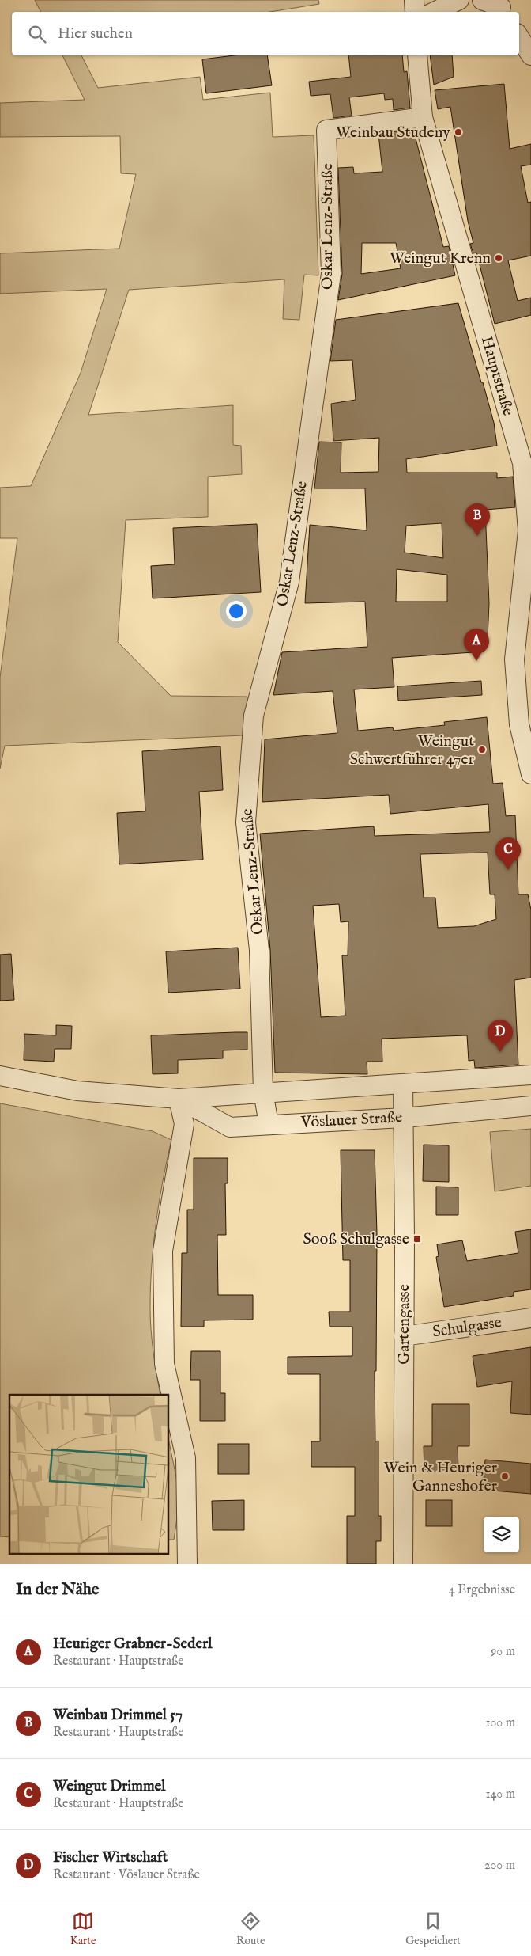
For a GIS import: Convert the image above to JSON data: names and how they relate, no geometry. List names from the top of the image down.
{
  "streets": {
    "street": [
      "Oskar Lenz-Straße",
      "Hauptstraße",
      "Vöslauer Straße",
      "Gartengasse",
      "Schulgasse"
    ]
  },
  "crossings": [
    ["Oskar Lenz-Straße", "Hauptstraße"],
    ["Oskar Lenz-Straße", "Vöslauer Straße"],
    ["Vöslauer Straße", "Gartengasse"],
    ["Gartengasse", "Schulgasse"]
  ],
  "places": {
    "other": [
      "Weinbau Studeny",
      "Weingut Krenn",
      "Weingut Schwertführer 47er",
      "Wein & Heuriger Ganneshofer"
    ],
    "transit": ["Sooß Schulgasse"]
  },
  "page": {
    "search": "Hier suchen",
    "pins": [
      "B",
      "A",
      "C",
      "D"
    ],
    "heading": ["In der Nähe", "4 Ergebnisse"],
    "list": [
      {
        "mark": "A",
        "name": "Heuriger Grabner-Sederl",
        "note": "Restaurant · Hauptstraße",
        "value": "90 m"
      },
      {
        "mark": "B",
        "name": "Weinbau Drimmel 57",
        "note": "Restaurant · Hauptstraße",
        "value": "100 m"
      },
      {
        "mark": "C",
        "name": "Weingut Drimmel",
        "note": "Restaurant · Hauptstraße",
        "value": "140 m"
      },
      {
        "mark": "D",
        "name": "Fischer Wirtschaft",
        "note": "Restaurant · Vöslauer Straße",
        "value": "200 m"
      }
    ],
    "nav": ["Karte", "Route", "Gespeichert"]
  }
}
